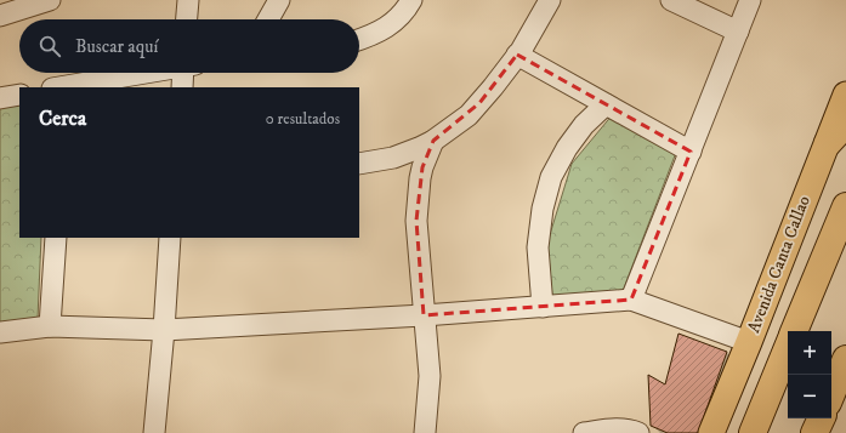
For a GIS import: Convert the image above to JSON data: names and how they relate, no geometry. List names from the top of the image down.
{
  "streets": {
    "main road": ["Avenida Canta Callao"]
  },
  "page": {
    "search": "Buscar aquí",
    "heading": ["Cerca", "0 resultados"],
    "map_buttons": ["+", "−"]
  }
}
